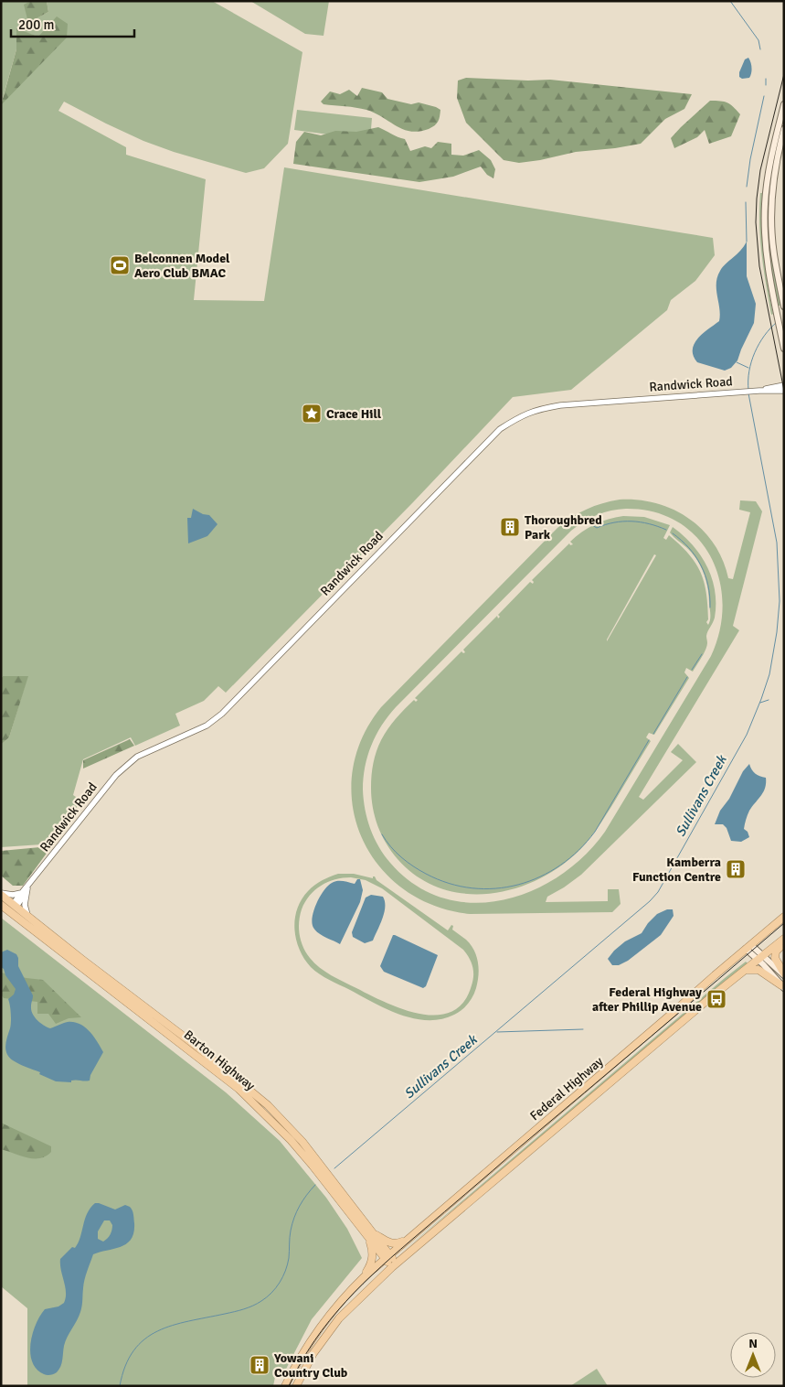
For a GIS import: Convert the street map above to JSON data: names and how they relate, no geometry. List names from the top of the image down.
{
  "streets": {
    "highway": ["Barton Highway", "Federal Highway"],
    "street": ["Randwick Road"]
  },
  "crossings": [
    ["Randwick Road", "Barton Highway"],
    ["Barton Highway", "Federal Highway"]
  ],
  "water": ["Sullivans Creek"],
  "places": {
    "sports": ["Belconnen Model Aero Club BMAC"],
    "place": ["Crace Hill"],
    "building": ["Thoroughbred Park", "Kamberra Function Centre", "Yowani Country Club"],
    "bus stop": ["Federal Highway after Phillip Avenue"]
  },
  "scale_bar": "200 m",
  "north": "top"
}
